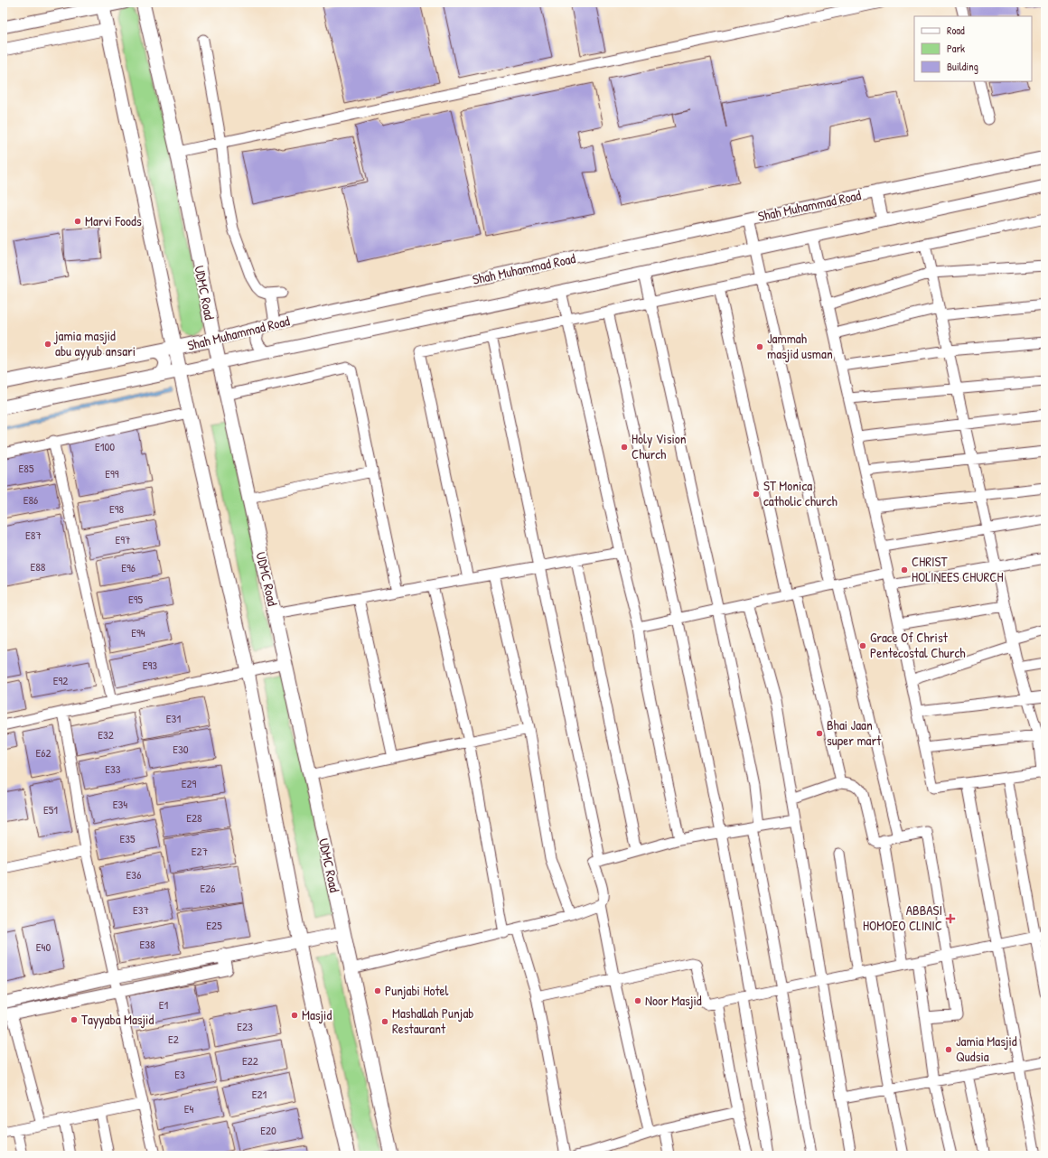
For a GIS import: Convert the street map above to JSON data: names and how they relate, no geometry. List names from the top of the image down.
{
  "streets": {
    "main road": ["Shah Muhammad Road", "UDMC Road"]
  },
  "crossings": [
    ["Shah Muhammad Road", "UDMC Road"]
  ],
  "places": {
    "other": [
      "Marvi Foods",
      "jamia masjid abu ayyub ansari",
      "Jammah masjid usman",
      "Holy Vision Church",
      "ST Monica catholic church",
      "CHRIST HOLINEES CHURCH",
      "Grace Of Christ Pentecostal Church",
      "Bhai Jaan super mart",
      "Punjabi Hotel",
      "Noor Masjid",
      "Masjid",
      "Tayyaba Masjid",
      "Mashallah Punjab Restaurant",
      "Jamia Masjid Qudsia"
    ],
    "health": ["ABBASI HOMOEO CLINIC"]
  },
  "house_numbers": [
    "E100",
    "E85",
    "E99",
    "E86",
    "E98",
    "E87",
    "E97",
    "E88",
    "E96",
    "E95",
    "E94",
    "E93",
    "E92",
    "E31",
    "E32",
    "E30",
    "E62",
    "E33",
    "E29",
    "E34",
    "E51",
    "E28",
    "E35",
    "E27",
    "E36",
    "E26",
    "E37",
    "E25",
    "E38",
    "E40",
    "E1",
    "E23",
    "E2",
    "E22",
    "E3",
    "E21",
    "E4",
    "E20"
  ],
  "legend": ["Road", "Park", "Building"]
}
